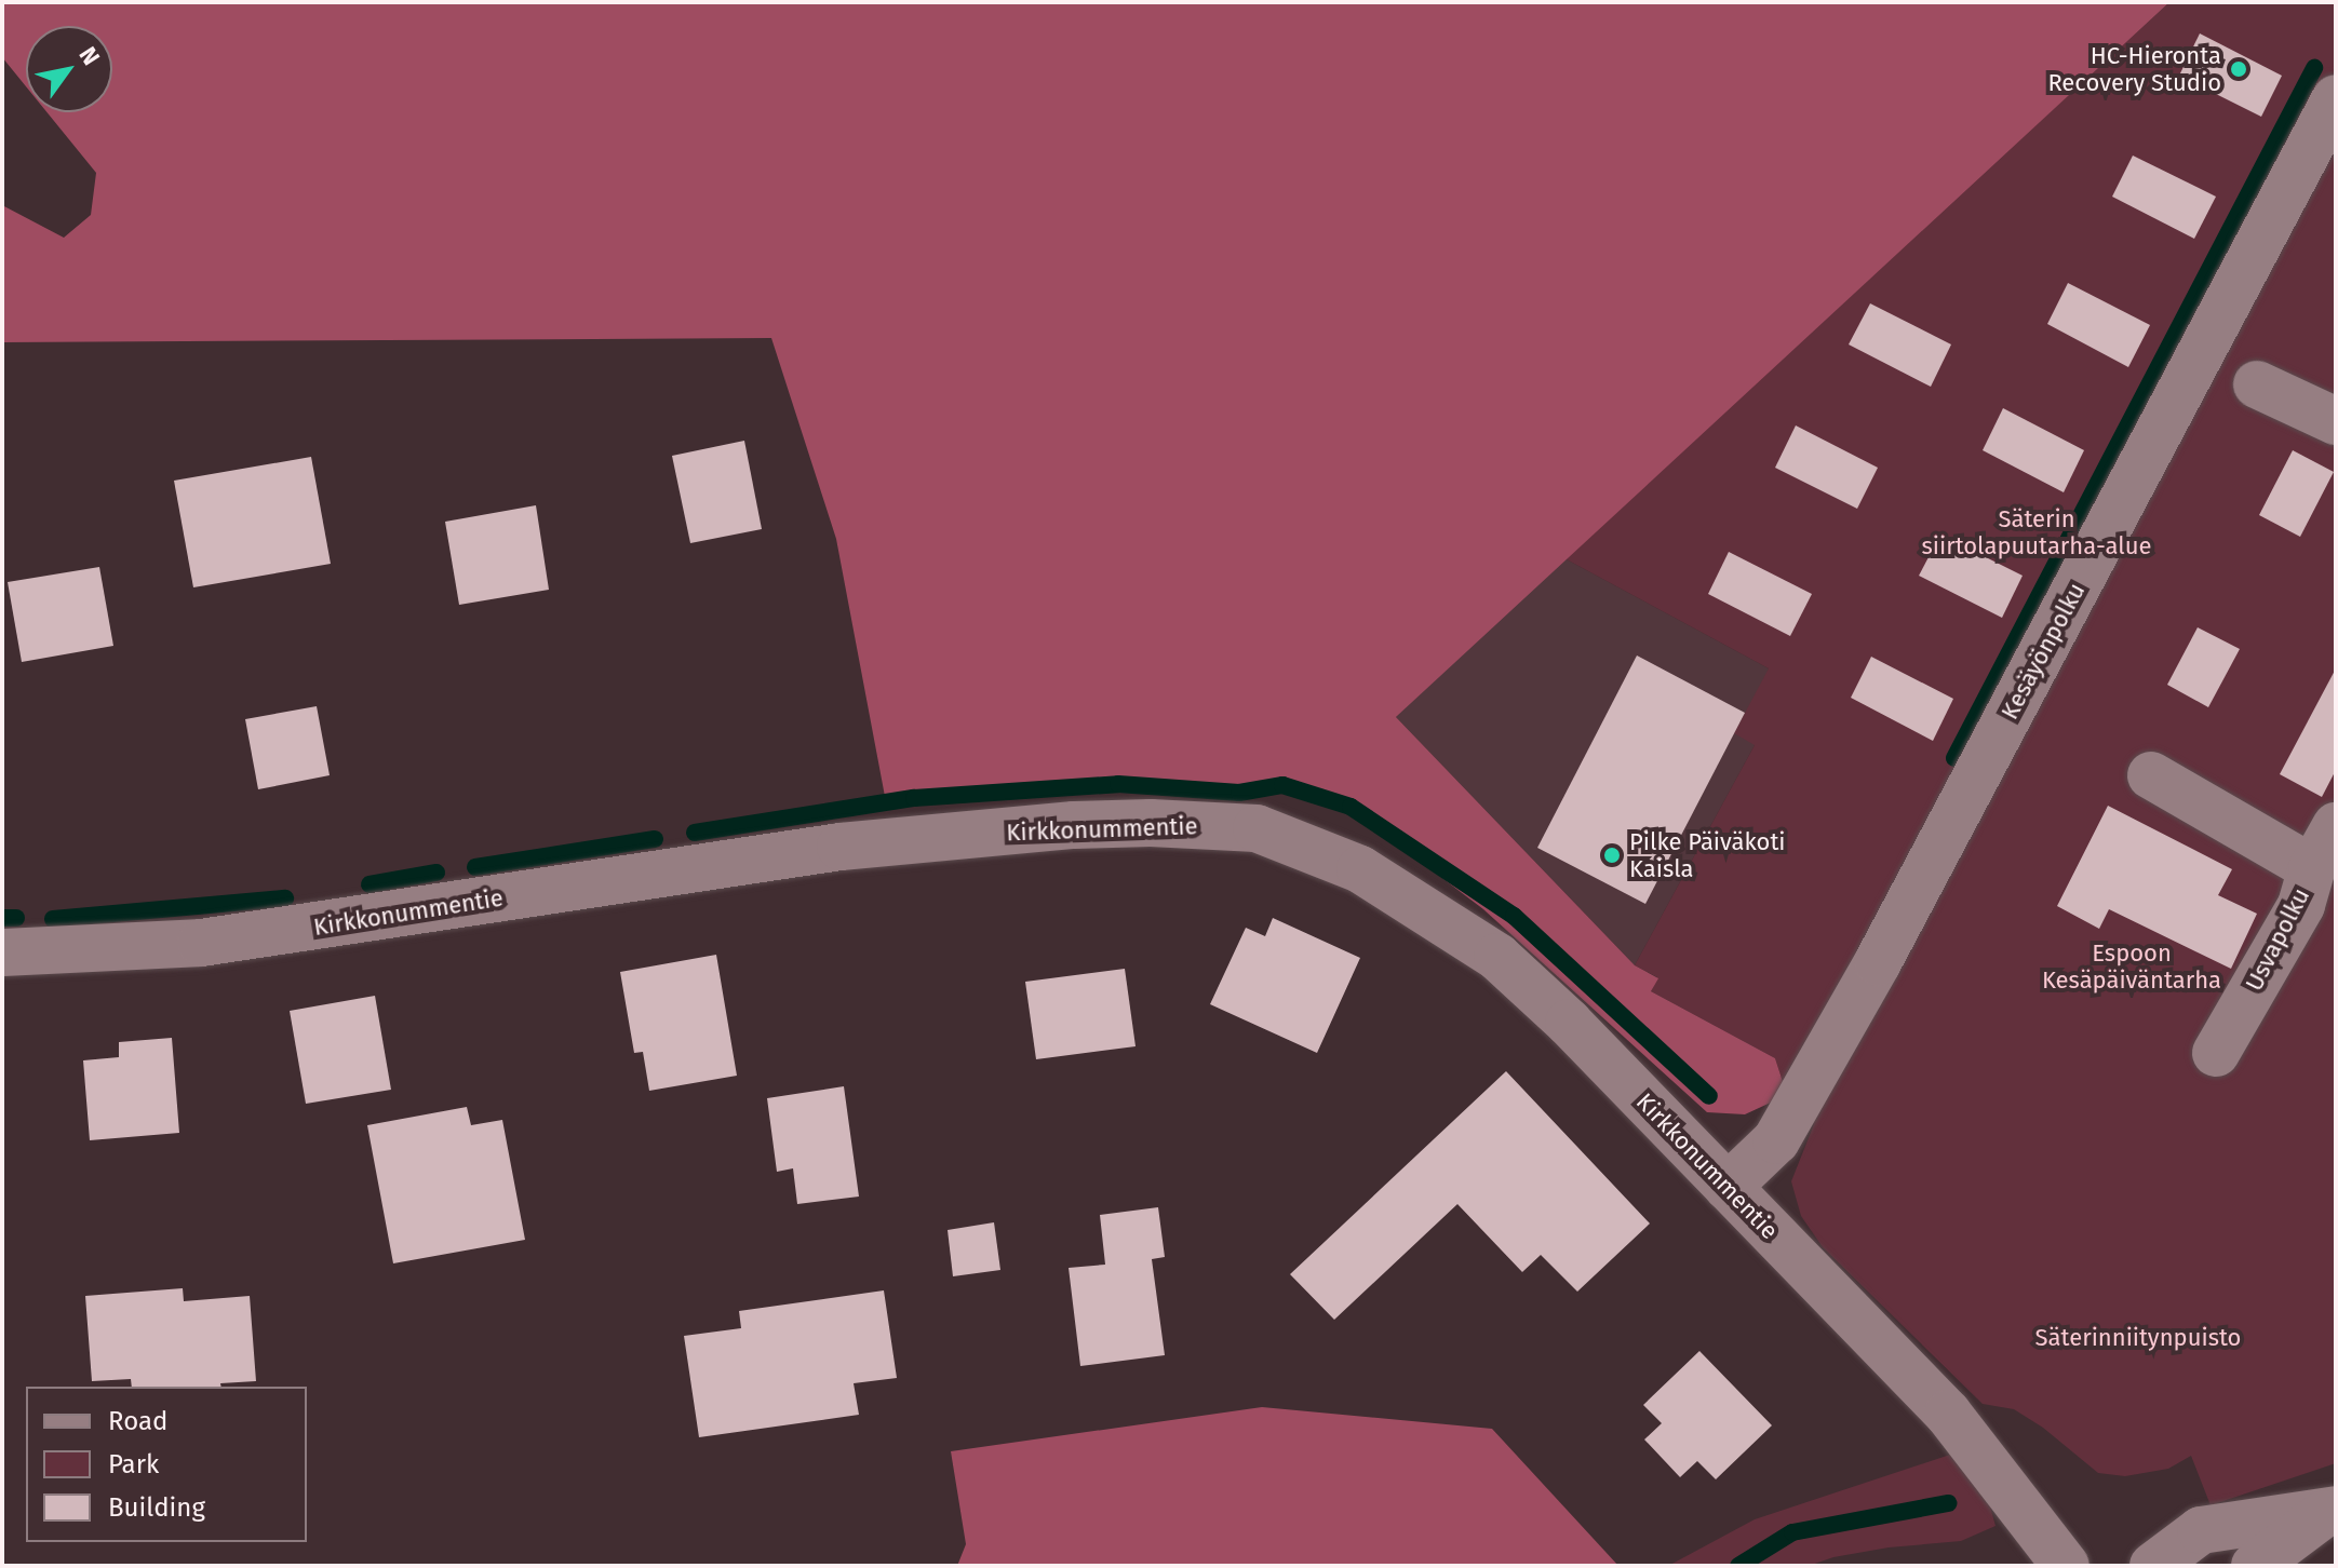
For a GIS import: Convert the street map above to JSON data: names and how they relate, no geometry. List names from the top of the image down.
{
  "streets": {
    "street": ["Kesäyönpolku", "Kirkkonummentie", "Usvapolku"]
  },
  "crossings": [
    ["Kesäyönpolku", "Kirkkonummentie"]
  ],
  "parks": ["Säterin siirtolapuutarha-alue", "Espoon Kesäpäiväntarha", "Säterinniitynpuisto"],
  "places": ["HC-Hieronta Recovery Studio", "Pilke Päiväkoti Kaisla"],
  "legend": ["Road", "Park", "Building"],
  "north": "top right"
}
